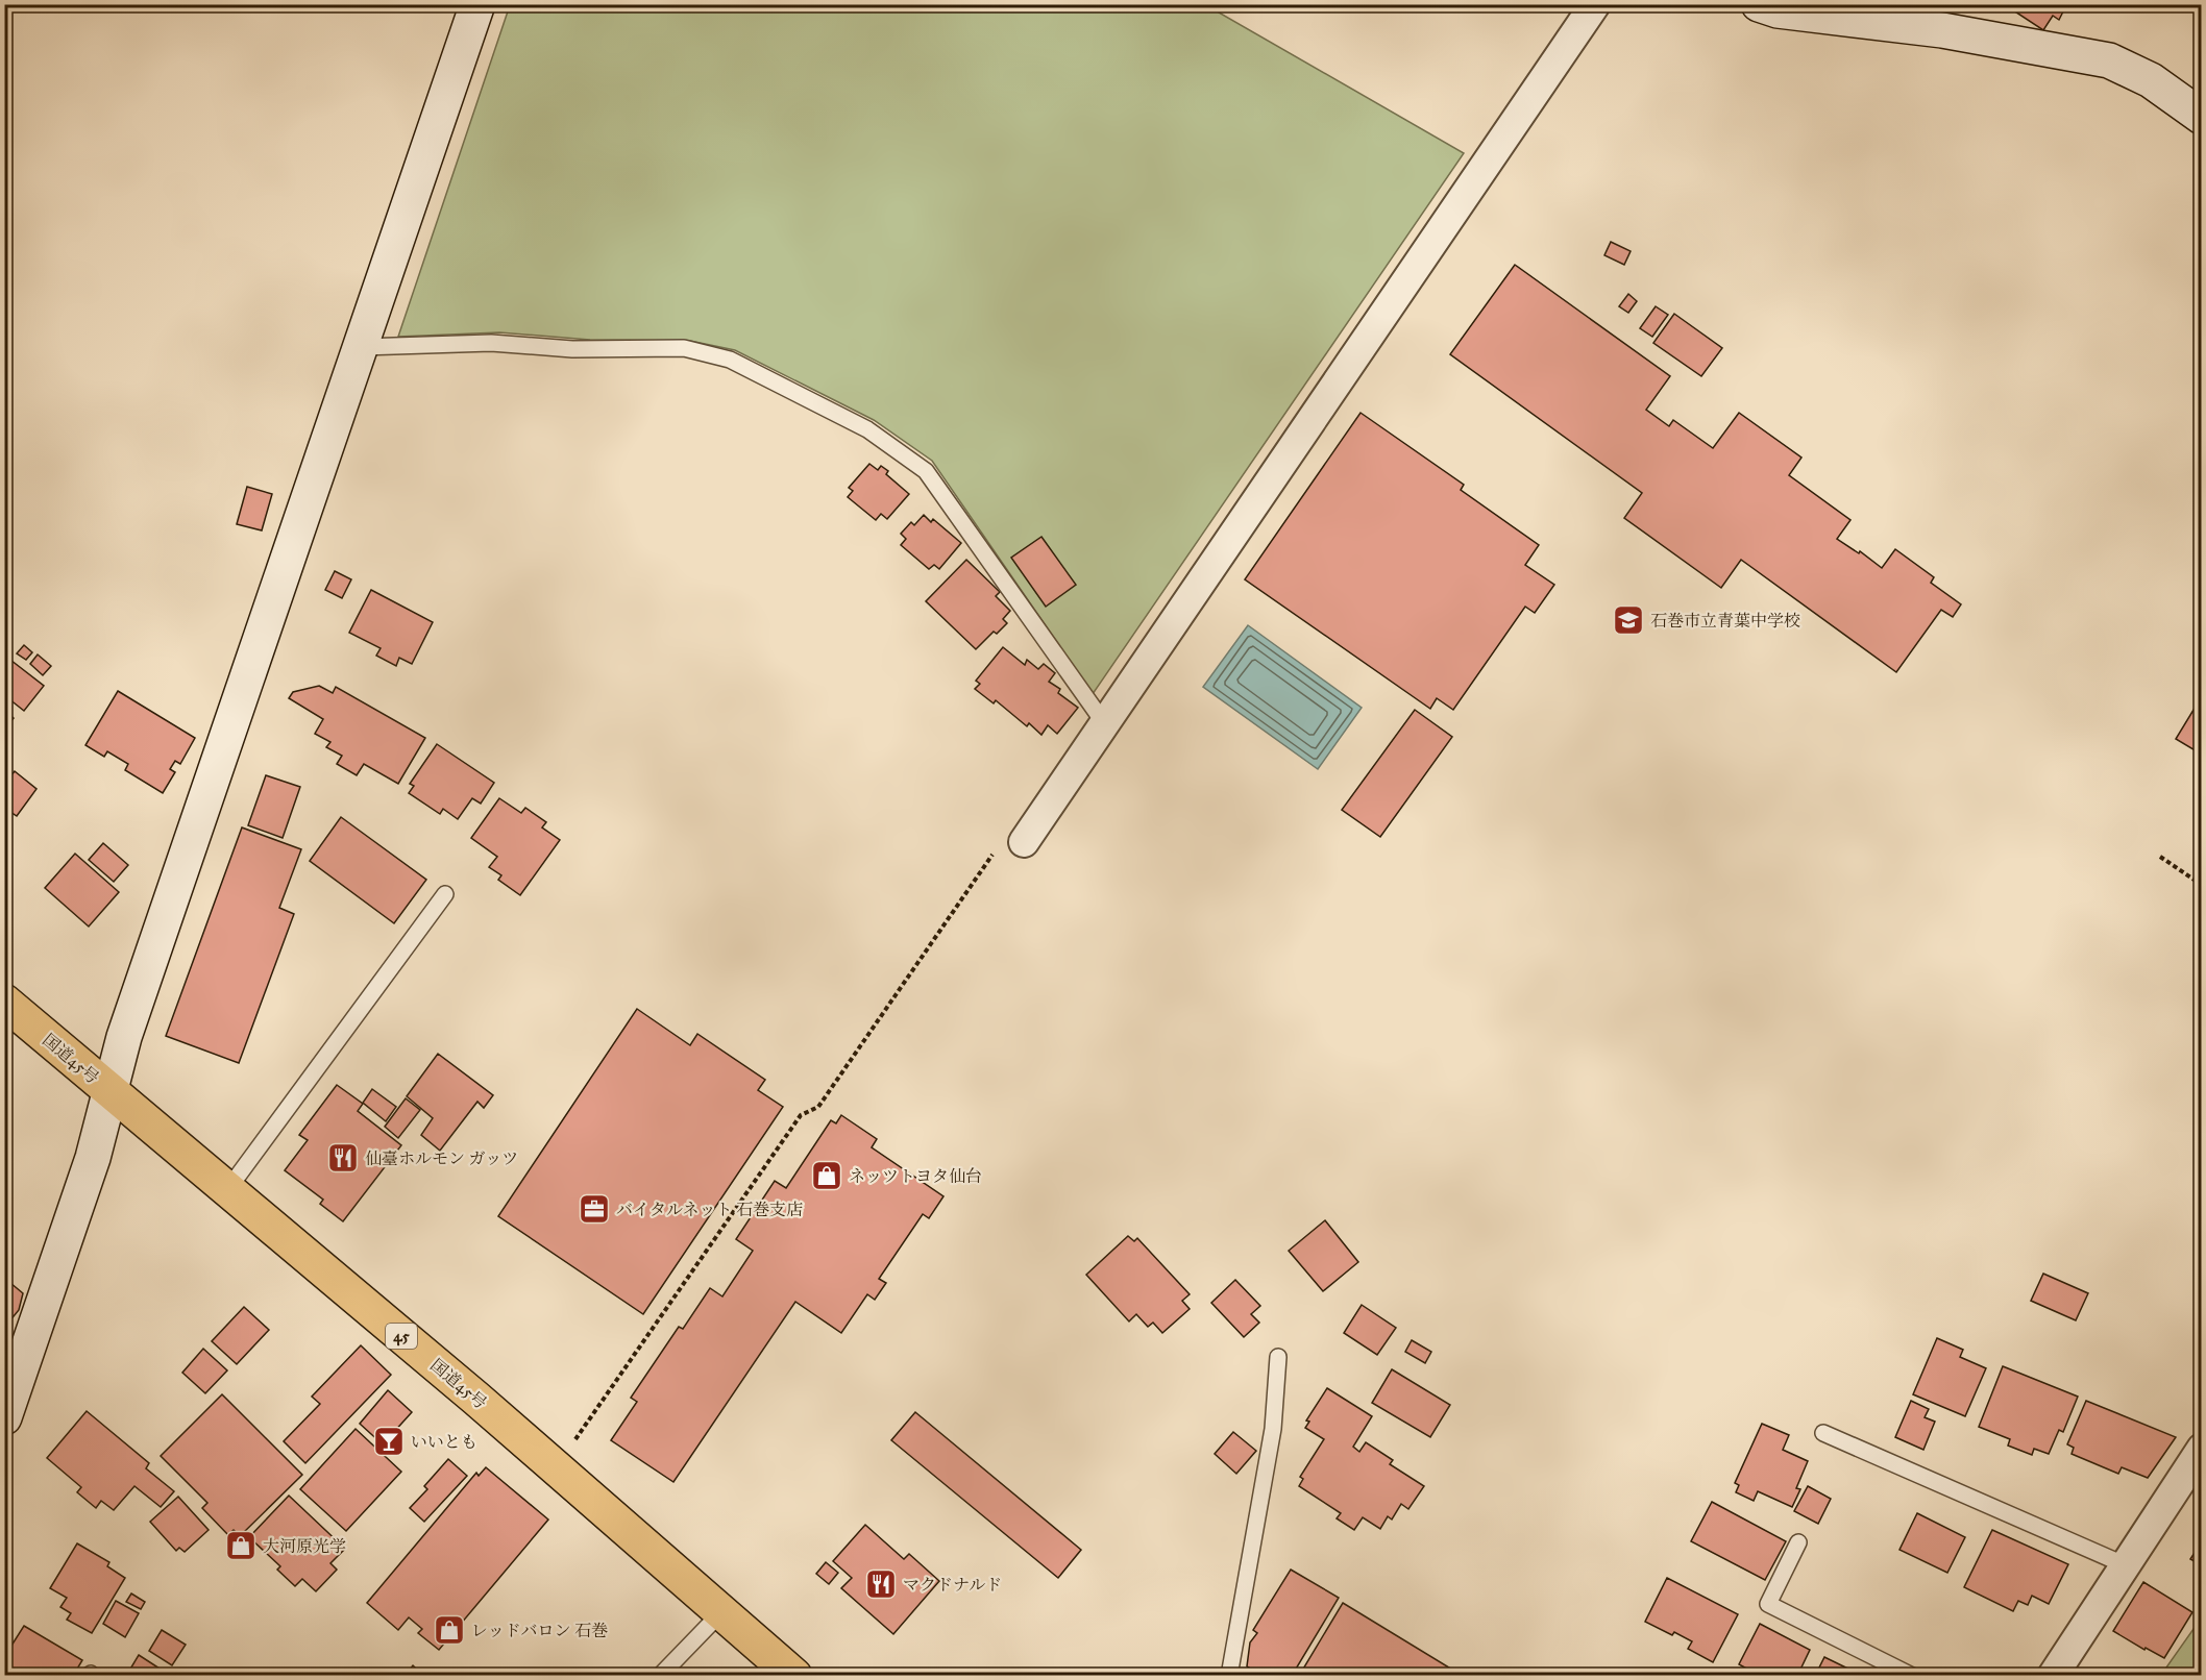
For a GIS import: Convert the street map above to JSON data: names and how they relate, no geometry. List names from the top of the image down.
{
  "streets": {
    "highway": ["国道45号", "45"]
  },
  "places": {
    "school or university": ["石巻市立青葉中学校"],
    "restaurant": ["仙臺ホルモン ガッツ", "マクドナルド"],
    "shop": ["ネッツトヨタ仙台", "大河原光学", "レッドバロン 石巻"],
    "office": ["バイタルネット 石巻支店"],
    "bar": ["いいとも"]
  }
}
